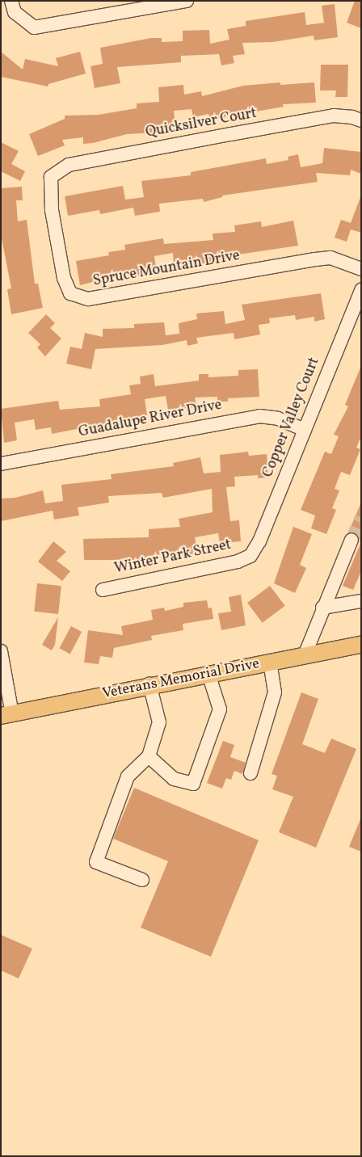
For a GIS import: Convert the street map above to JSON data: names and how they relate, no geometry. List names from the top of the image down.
{
  "streets": {
    "main road": ["Veterans Memorial Drive"],
    "street": [
      "Quicksilver Court",
      "Spruce Mountain Drive",
      "Copper Valley Court",
      "Guadalupe River Drive",
      "Winter Park Street"
    ]
  },
  "crossings": [
    ["Quicksilver Court", "Spruce Mountain Drive"],
    ["Copper Valley Court", "Guadalupe River Drive"],
    ["Copper Valley Court", "Winter Park Street"]
  ]
}
